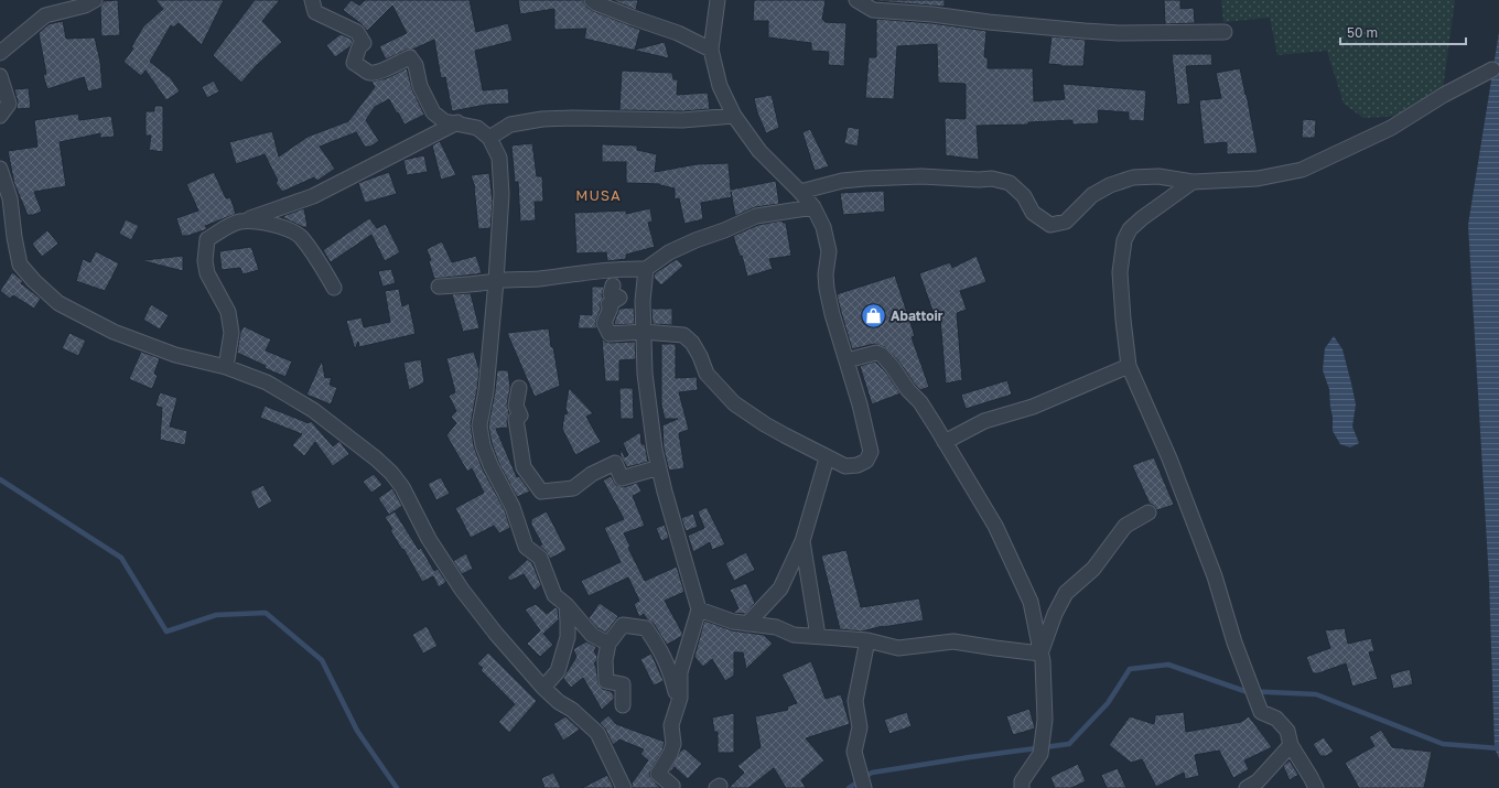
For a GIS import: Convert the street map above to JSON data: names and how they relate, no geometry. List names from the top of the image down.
{
  "districts": ["MUSA"],
  "places": {
    "shop": ["Abattoir"]
  },
  "scale_bar": "50 m"
}
